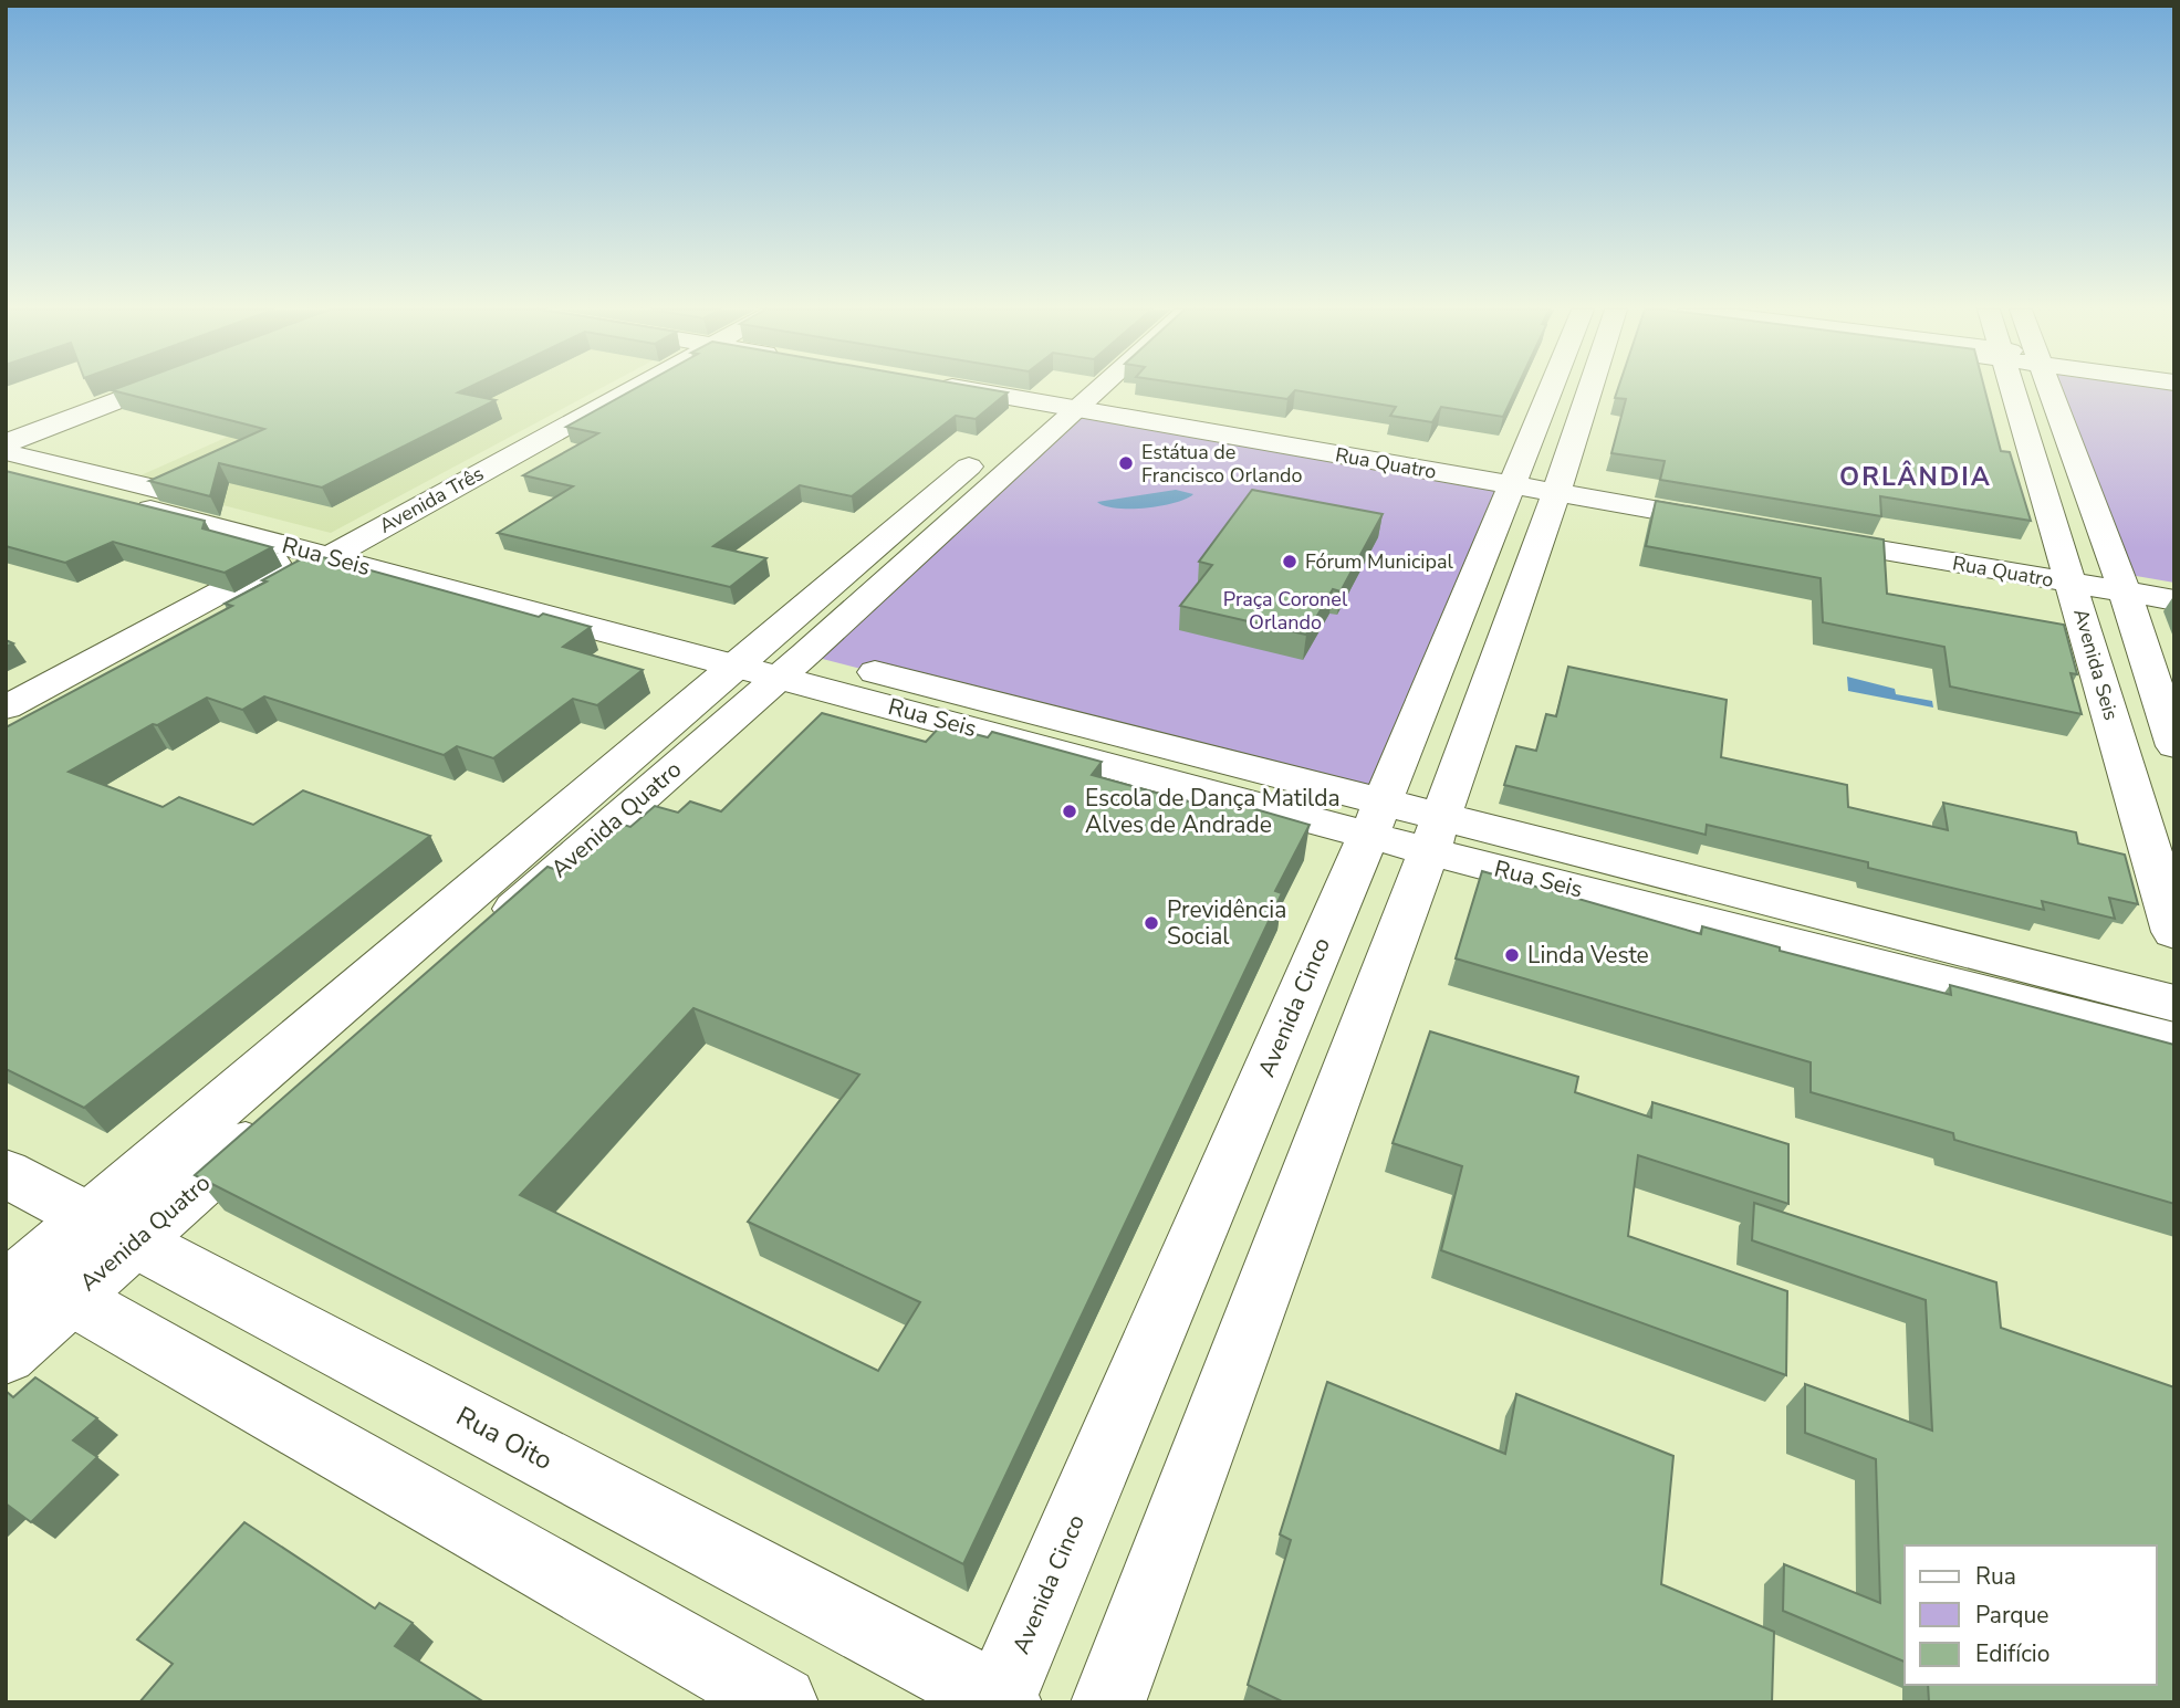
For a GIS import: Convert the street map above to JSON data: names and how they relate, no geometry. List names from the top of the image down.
{
  "streets": {
    "street": [
      "Rua Quatro",
      "Avenida Três",
      "Rua Seis",
      "Avenida Seis",
      "Avenida Quatro",
      "Avenida Cinco",
      "Rua Oito"
    ]
  },
  "crossings": [
    ["Rua Quatro", "Avenida Seis"],
    ["Rua Quatro", "Avenida Quatro"],
    ["Rua Quatro", "Avenida Cinco"],
    ["Avenida Três", "Rua Seis"],
    ["Rua Seis", "Avenida Quatro"],
    ["Rua Seis", "Avenida Cinco"],
    ["Avenida Quatro", "Rua Oito"],
    ["Avenida Cinco", "Rua Oito"]
  ],
  "districts": ["ORLÂNDIA"],
  "parks": ["Praça Coronel Orlando"],
  "places": [
    "Estátua de Francisco Orlando",
    "Fórum Municipal",
    "Escola de Dança Matilda Alves de Andrade",
    "Previdência Social",
    "Linda Veste"
  ],
  "legend": ["Rua", "Parque", "Edifício"]
}
